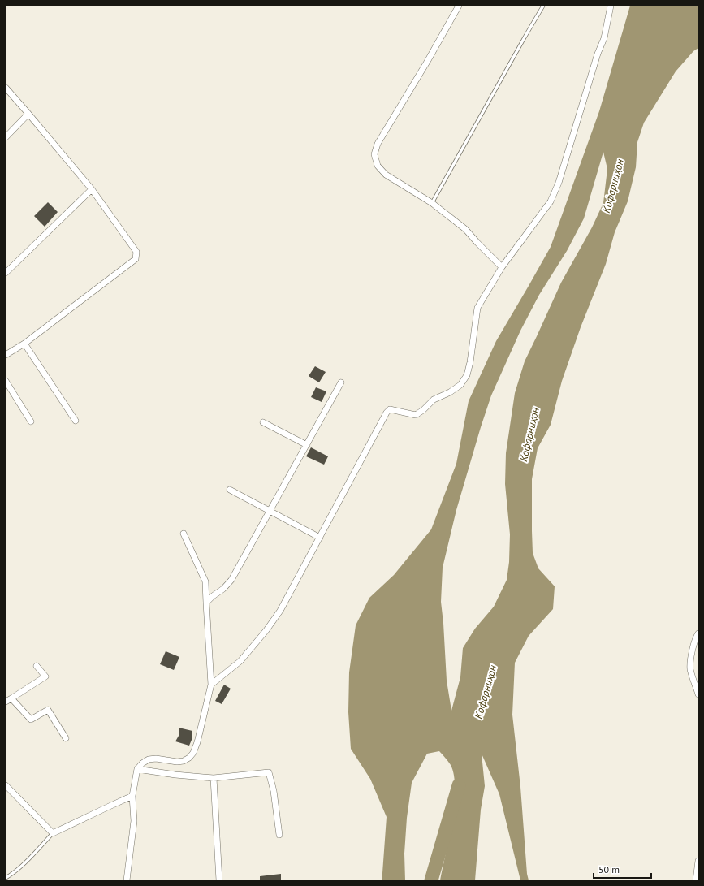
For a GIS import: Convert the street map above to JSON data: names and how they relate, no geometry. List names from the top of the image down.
{
  "water": ["Кофарниҳон"],
  "scale_bar": "50 m"
}
